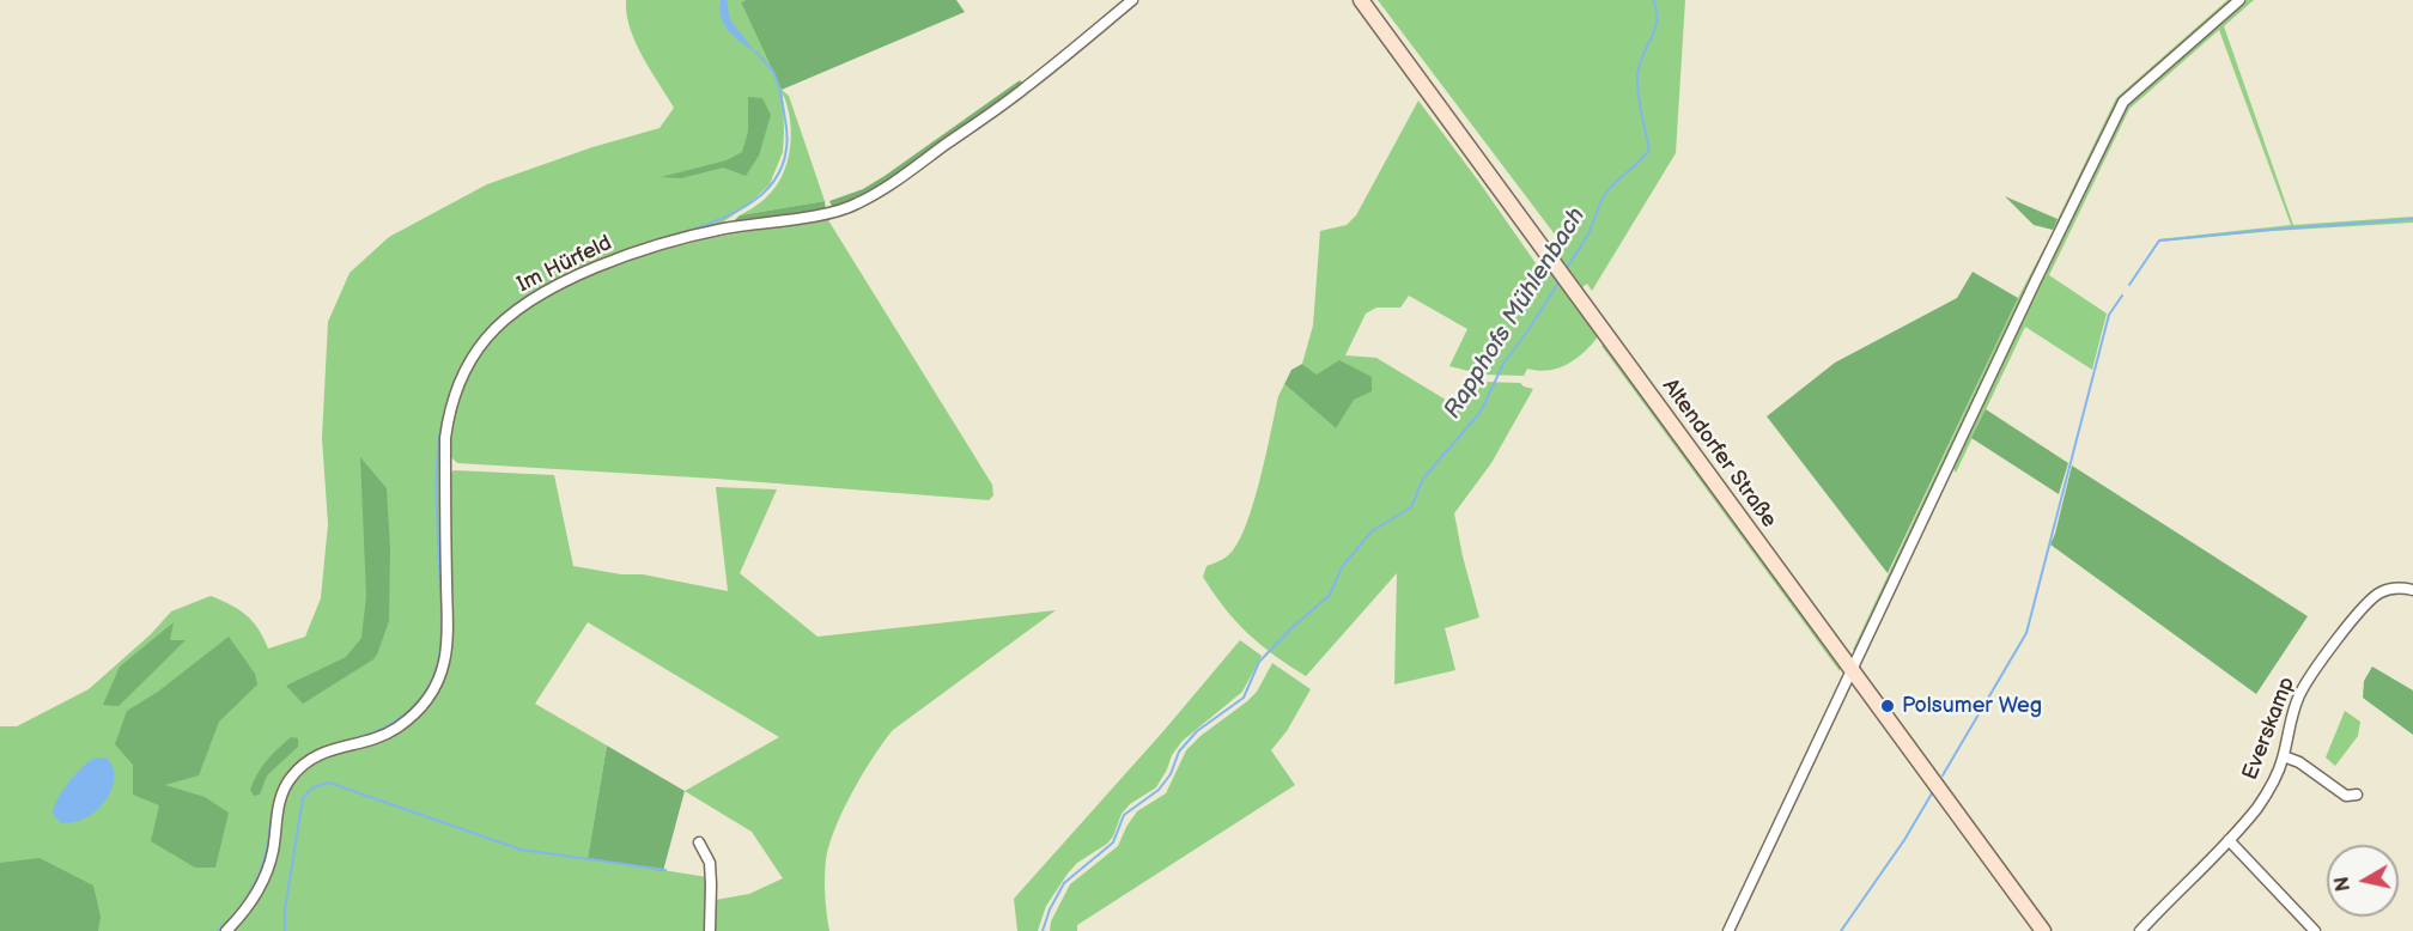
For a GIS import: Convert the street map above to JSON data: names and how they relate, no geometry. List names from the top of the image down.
{
  "streets": {
    "street": ["Im Hürfeld", "Altendorfer Straße", "Everskamp"]
  },
  "water": ["Rapphofs Mühlenbach"],
  "places": ["Polsumer Weg"],
  "north": "left"
}
